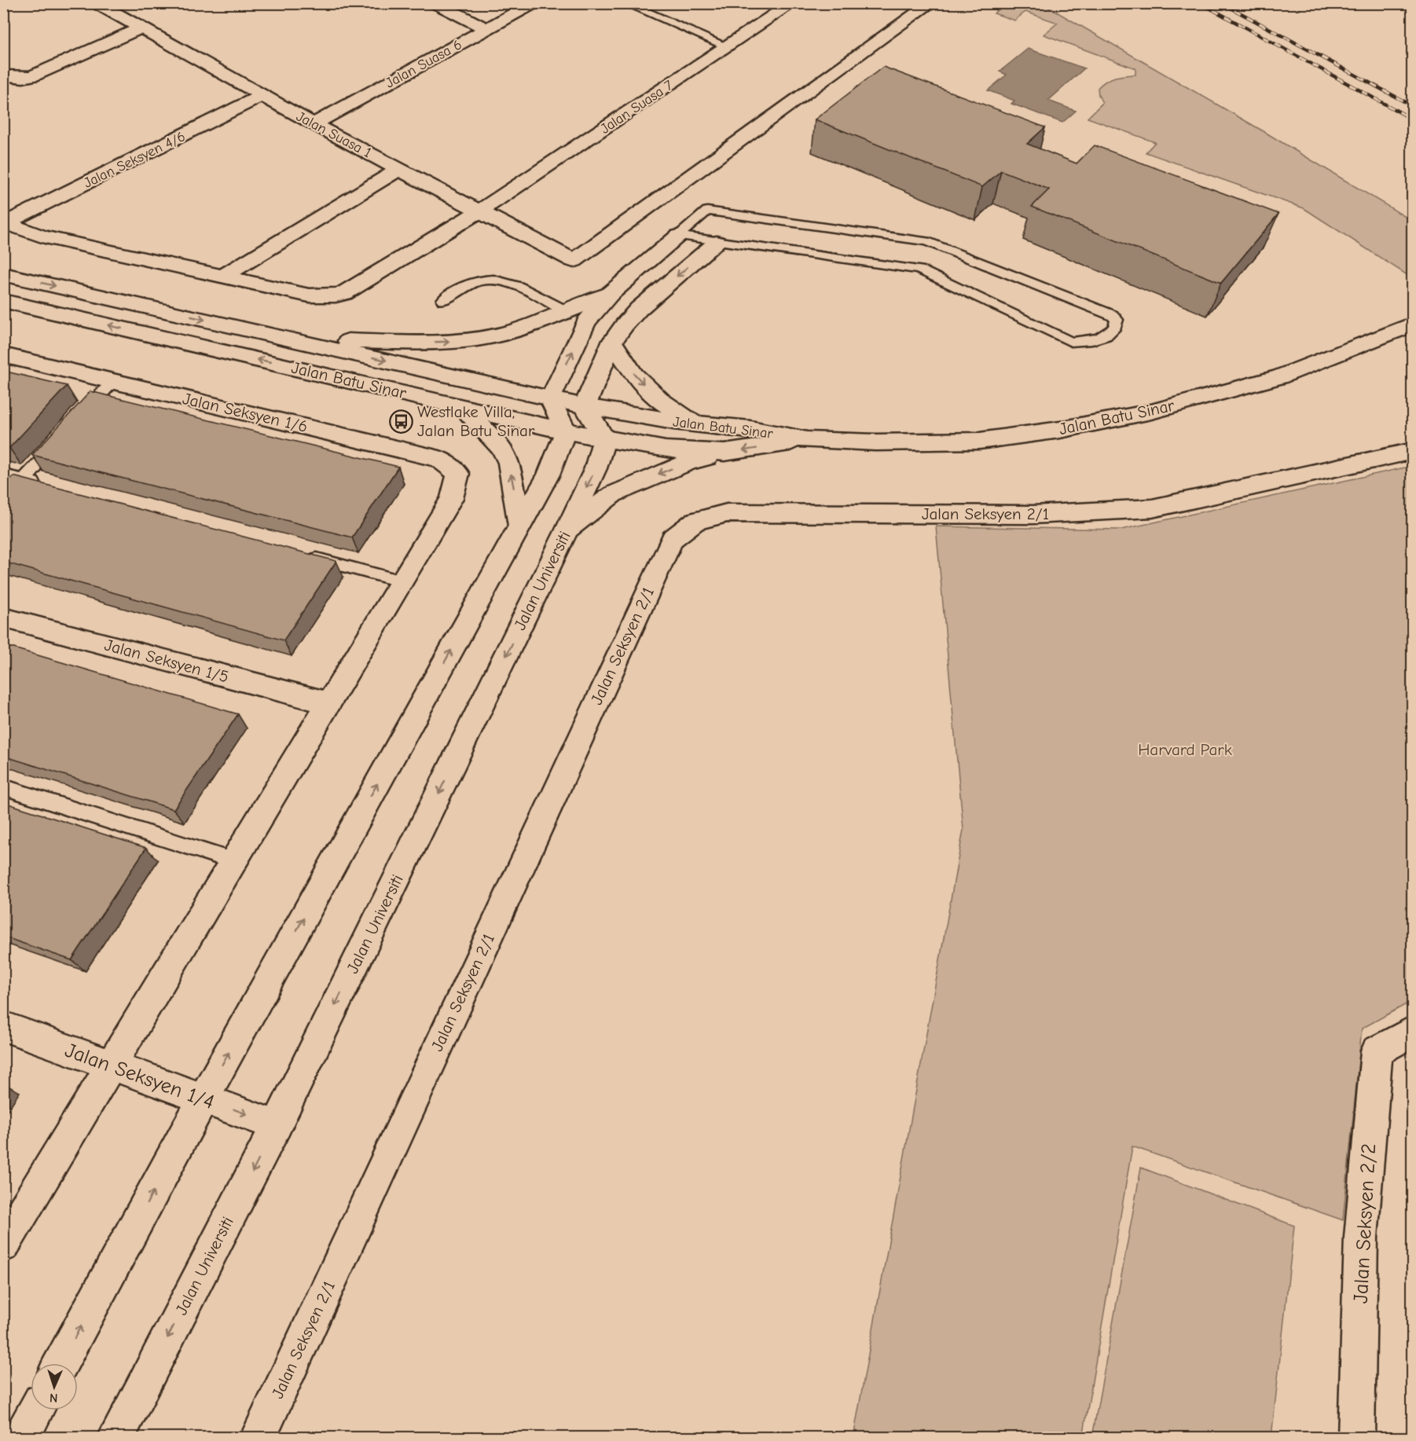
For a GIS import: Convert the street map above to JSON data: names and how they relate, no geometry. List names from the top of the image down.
{
  "streets": {
    "street": [
      "Jalan Suasa 6",
      "Jalan Suasa 7",
      "Jalan Suasa 1",
      "Jalan Seksyen 4/6",
      "Jalan Batu Sinar",
      "Jalan Seksyen 1/6",
      "Jalan Seksyen 2/1",
      "Jalan Universiti",
      "Jalan Seksyen 1/5",
      "Jalan Seksyen 1/4",
      "Jalan Seksyen 2/2"
    ]
  },
  "crossings": [
    ["Jalan Suasa 6", "Jalan Suasa 1"],
    ["Jalan Suasa 7", "Jalan Suasa 1"],
    ["Jalan Suasa 7", "Jalan Seksyen 4/6"],
    ["Jalan Suasa 1", "Jalan Seksyen 4/6"],
    ["Jalan Batu Sinar", "Jalan Universiti"],
    ["Jalan Universiti", "Jalan Seksyen 1/4"]
  ],
  "parks": ["Harvard Park"],
  "places": {
    "bus stop": ["Westlake Villa, Jalan Batu Sinar"]
  },
  "north": "bottom"
}
